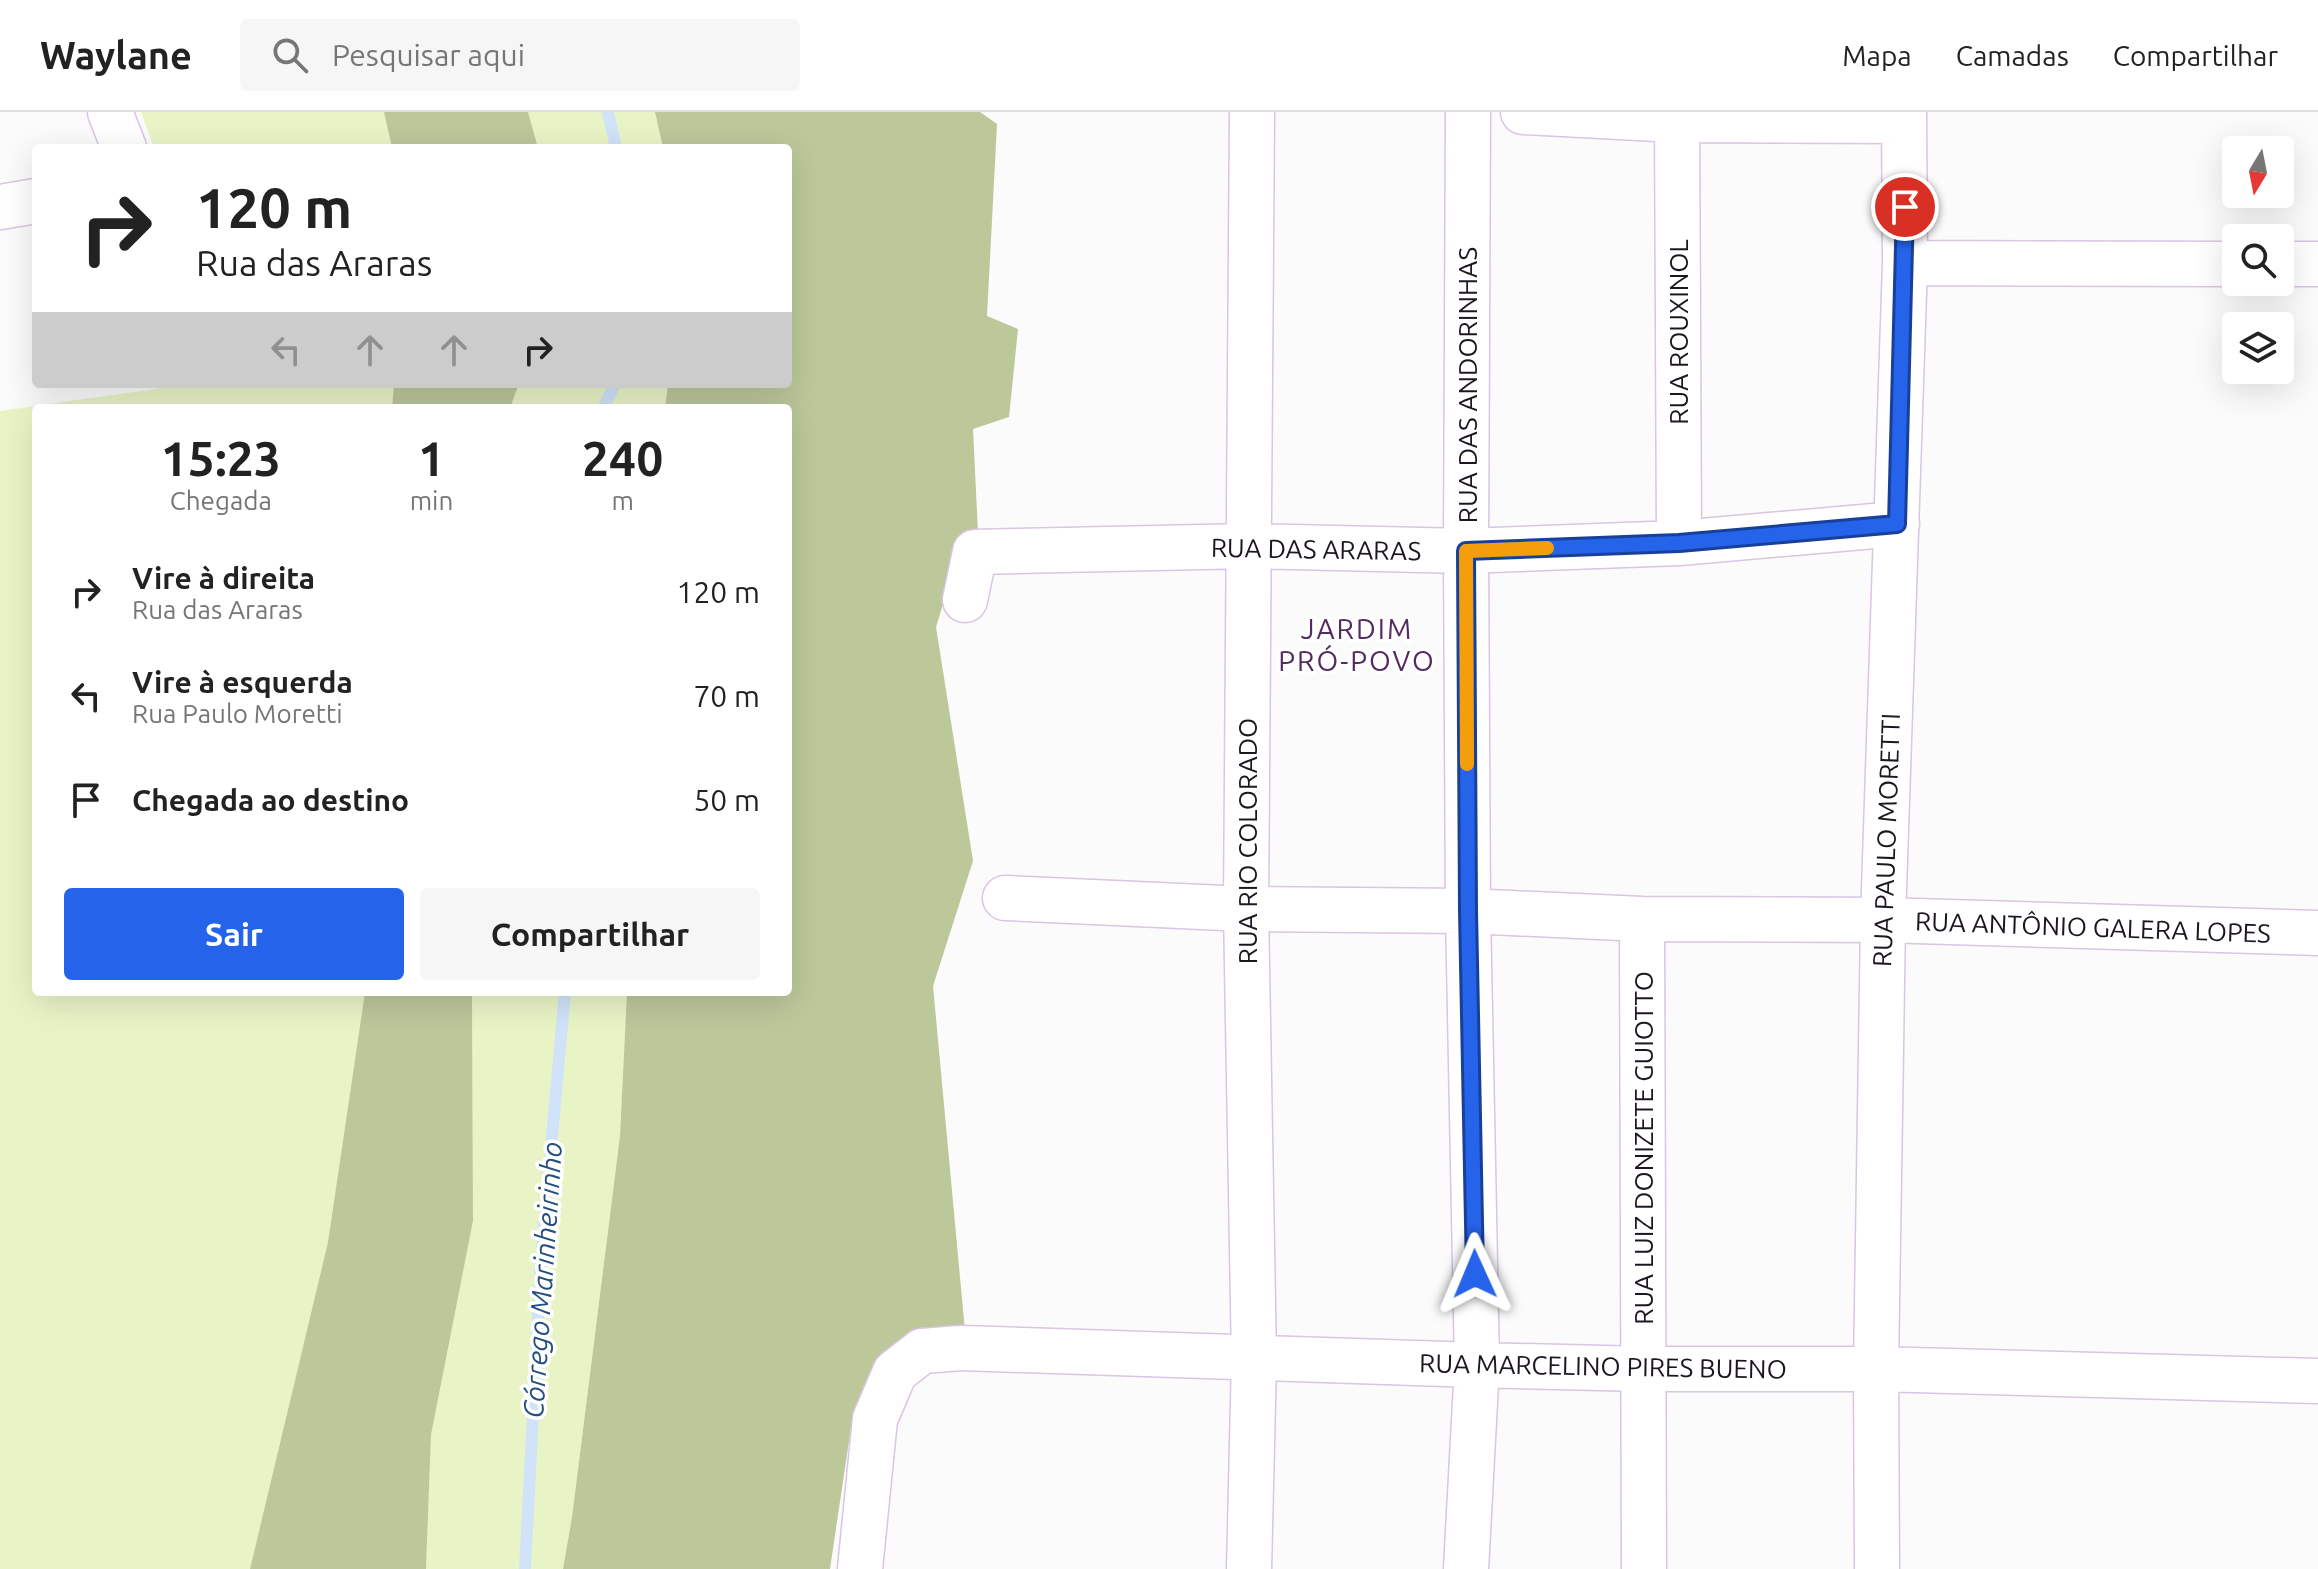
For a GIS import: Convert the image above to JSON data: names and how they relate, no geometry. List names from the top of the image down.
{
  "streets": {
    "street": [
      "RUA ROUXINOL",
      "RUA DAS ANDORINHAS",
      "RUA DAS ARARAS",
      "RUA PAULO MORETTI",
      "RUA RIO COLORADO",
      "RUA ANTÔNIO GALERA LOPES",
      "RUA LUIZ DONIZETE GUIOTTO",
      "RUA MARCELINO PIRES BUENO"
    ]
  },
  "crossings": [
    ["RUA ROUXINOL", "RUA DAS ARARAS"],
    ["RUA DAS ANDORINHAS", "RUA DAS ARARAS"],
    ["RUA DAS ANDORINHAS", "RUA ANTÔNIO GALERA LOPES"],
    ["RUA DAS ANDORINHAS", "RUA MARCELINO PIRES BUENO"],
    ["RUA DAS ARARAS", "RUA PAULO MORETTI"],
    ["RUA DAS ARARAS", "RUA RIO COLORADO"],
    ["RUA PAULO MORETTI", "RUA ANTÔNIO GALERA LOPES"],
    ["RUA PAULO MORETTI", "RUA MARCELINO PIRES BUENO"],
    ["RUA RIO COLORADO", "RUA ANTÔNIO GALERA LOPES"],
    ["RUA RIO COLORADO", "RUA MARCELINO PIRES BUENO"],
    ["RUA ANTÔNIO GALERA LOPES", "RUA LUIZ DONIZETE GUIOTTO"],
    ["RUA LUIZ DONIZETE GUIOTTO", "RUA MARCELINO PIRES BUENO"]
  ],
  "districts": ["JARDIM PRÓ-POVO"],
  "water": ["Córrego Marinheirinho"],
  "north": "bottom",
  "page": {
    "header": "Waylane",
    "search": "Pesquisar aqui",
    "nav": ["Mapa", "Camadas", "Compartilhar"],
    "turn": ["120 m", "Rua das Araras"],
    "eta": [
      "15:23",
      "Chegada",
      "1",
      "min",
      "240",
      "m"
    ],
    "list": [
      {
        "name": "Vire à direita",
        "note": "Rua das Araras",
        "value": "120 m"
      },
      {
        "name": "Vire à esquerda",
        "note": "Rua Paulo Moretti",
        "value": "70 m"
      },
      {
        "name": "Chegada ao destino",
        "value": "50 m"
      }
    ],
    "buttons": ["Sair", "Compartilhar"]
  }
}
